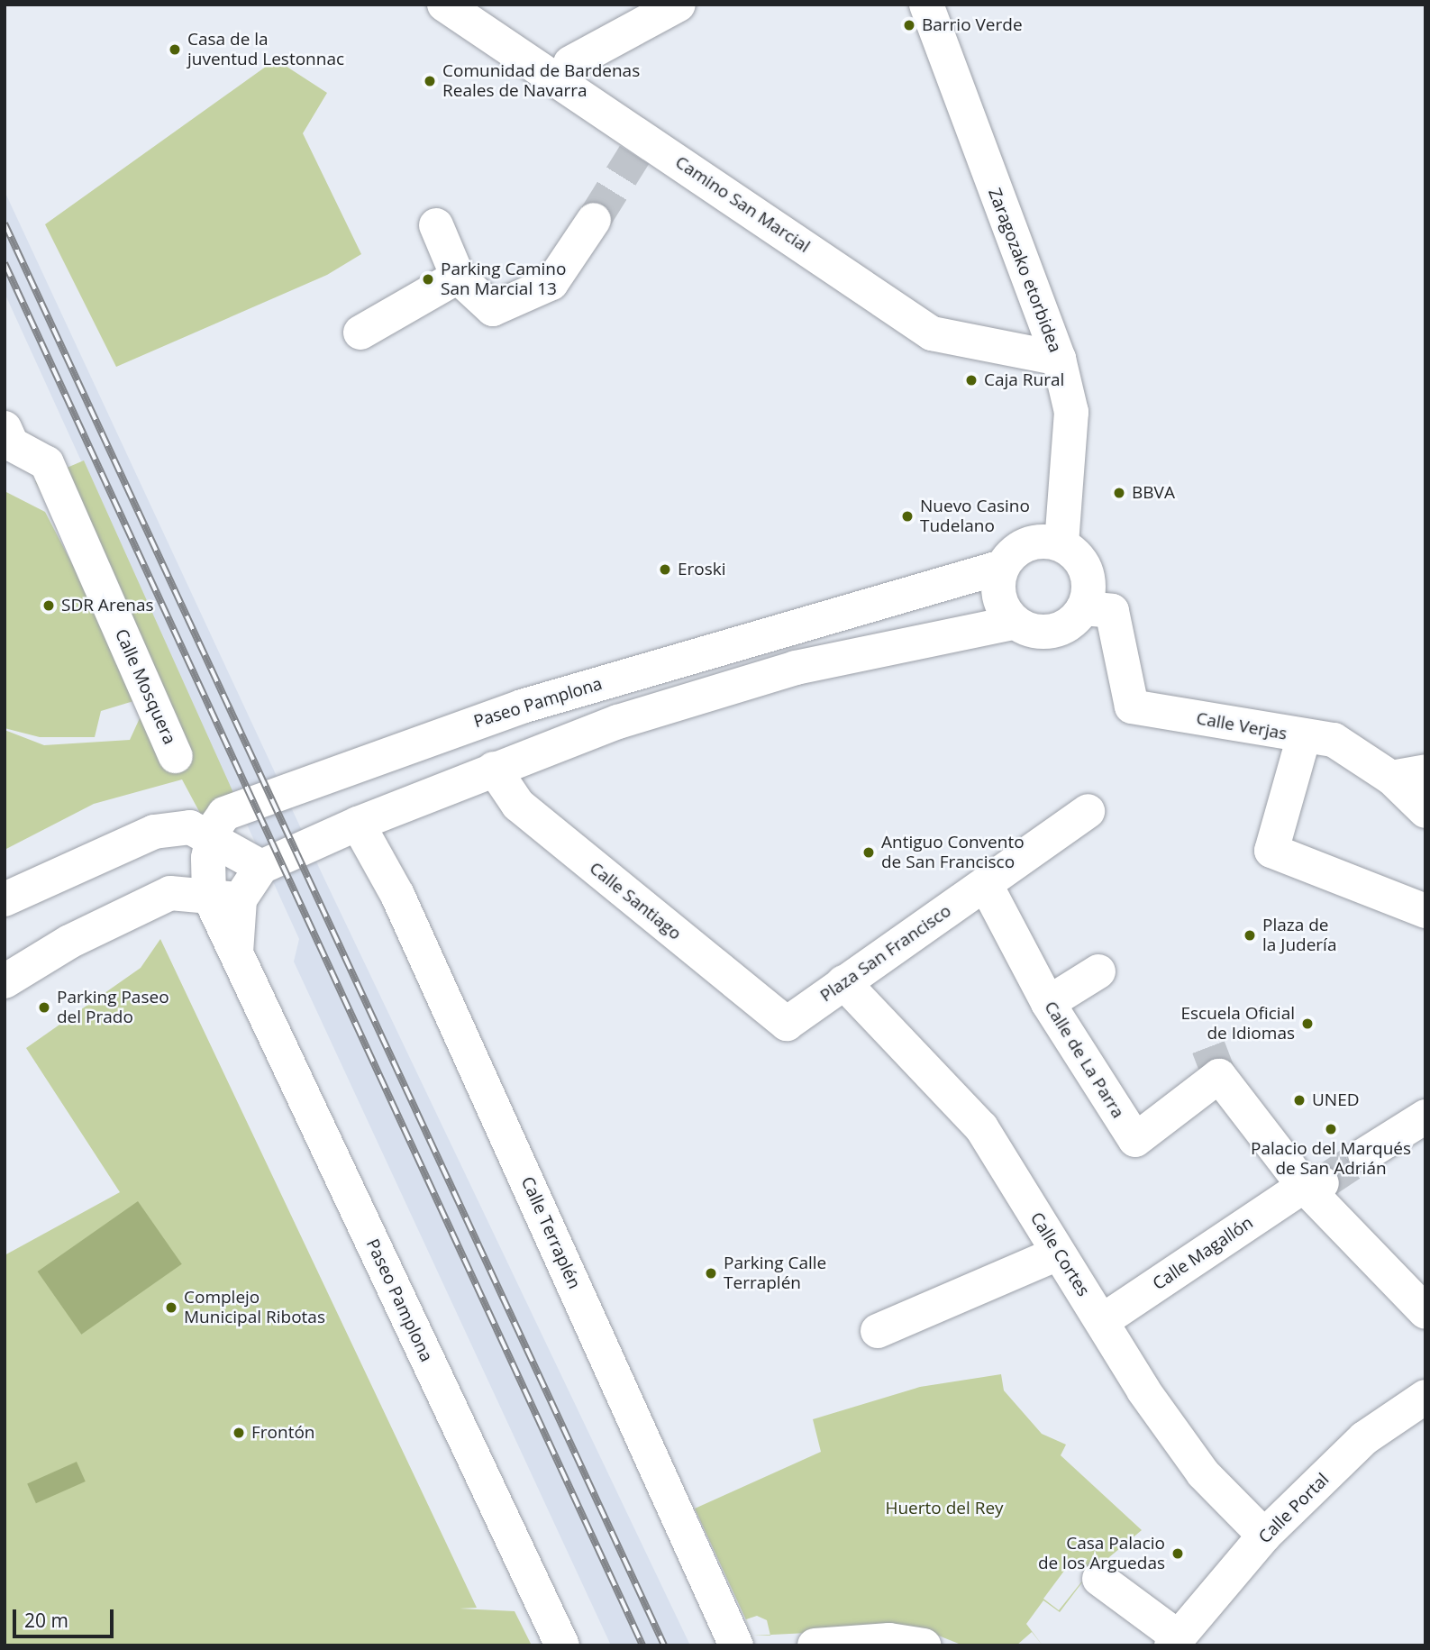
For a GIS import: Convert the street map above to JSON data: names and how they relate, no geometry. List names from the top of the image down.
{
  "streets": {
    "street": [
      "Camino San Marcial",
      "Zaragozako etorbidea",
      "Calle Mosquera",
      "Paseo Pamplona",
      "Calle Verjas",
      "Calle Santiago",
      "Plaza San Francisco",
      "Calle de La Parra",
      "Calle Terraplén",
      "Calle Magallón",
      "Calle Cortes",
      "Calle Portal"
    ]
  },
  "crossings": [
    ["Camino San Marcial", "Zaragozako etorbidea"],
    ["Zaragozako etorbidea", "Paseo Pamplona"],
    ["Zaragozako etorbidea", "Calle Verjas"],
    ["Paseo Pamplona", "Calle Verjas"],
    ["Calle Santiago", "Plaza San Francisco"],
    ["Plaza San Francisco", "Calle de La Parra"],
    ["Plaza San Francisco", "Calle Cortes"],
    ["Calle de La Parra", "Calle Magallón"],
    ["Calle Magallón", "Calle Cortes"],
    ["Calle Cortes", "Calle Portal"]
  ],
  "parks": ["Huerto del Rey"],
  "places": [
    "Barrio Verde",
    "Casa de la juventud Lestonnac",
    "Comunidad de Bardenas Reales de Navarra",
    "Parking Camino San Marcial 13",
    "Caja Rural",
    "BBVA",
    "Nuevo Casino Tudelano",
    "Eroski",
    "SDR Arenas",
    "Antiguo Convento de San Francisco",
    "Plaza de la Judería",
    "Parking Paseo del Prado",
    "Escuela Oficial de Idiomas",
    "UNED",
    "Palacio del Marqués de San Adrián",
    "Parking Calle Terraplén",
    "Complejo Municipal Ribotas",
    "Frontón",
    "Casa Palacio de los Arguedas"
  ],
  "scale_bar": "20 m"
}
